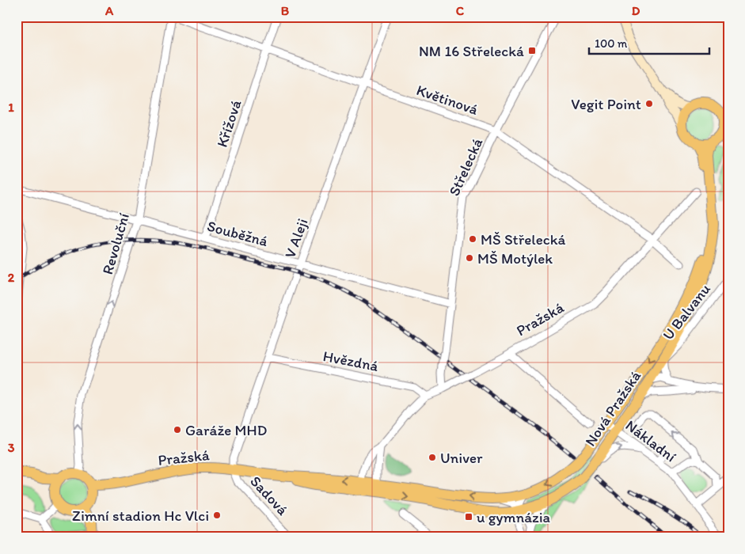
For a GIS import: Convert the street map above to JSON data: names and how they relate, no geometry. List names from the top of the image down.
{
  "streets": {
    "main road": ["Pražská", "Nová Pražská"],
    "street": [
      "Květinová",
      "Křížová",
      "Střelecká",
      "Souběžná",
      "V Aleji",
      "Revoluční",
      "U Balvanu",
      "Hvězdná",
      "Nákladní",
      "Sadová"
    ]
  },
  "crossings": [
    ["Květinová", "Křížová"],
    ["Květinová", "Střelecká"],
    ["Květinová", "V Aleji"],
    ["Květinová", "Pražská"],
    ["Křížová", "Souběžná"],
    ["Střelecká", "Souběžná"],
    ["Střelecká", "Pražská"],
    ["Souběžná", "V Aleji"],
    ["Souběžná", "Revoluční"],
    ["V Aleji", "Pražská"],
    ["V Aleji", "Hvězdná"],
    ["V Aleji", "Sadová"],
    ["Revoluční", "Pražská"],
    ["U Balvanu", "Nová Pražská"],
    ["Pražská", "Hvězdná"],
    ["Pražská", "Nová Pražská"],
    ["Pražská", "Sadová"],
    ["Nová Pražská", "Nákladní"]
  ],
  "one_way": ["Revoluční"],
  "places": {
    "transit": ["NM 16 Střelecká", "u gymnázia"],
    "other": [
      "Vegit Point",
      "MŠ Střelecká",
      "MŠ Motýlek",
      "Garáže MHD",
      "Univer",
      "Zimní stadion Hc Vlci"
    ]
  },
  "scale_bar": "100 m",
  "grid": {
    "columns": [
      "A",
      "B",
      "C",
      "D"
    ],
    "rows": ["1", "2", "3"]
  }
}
